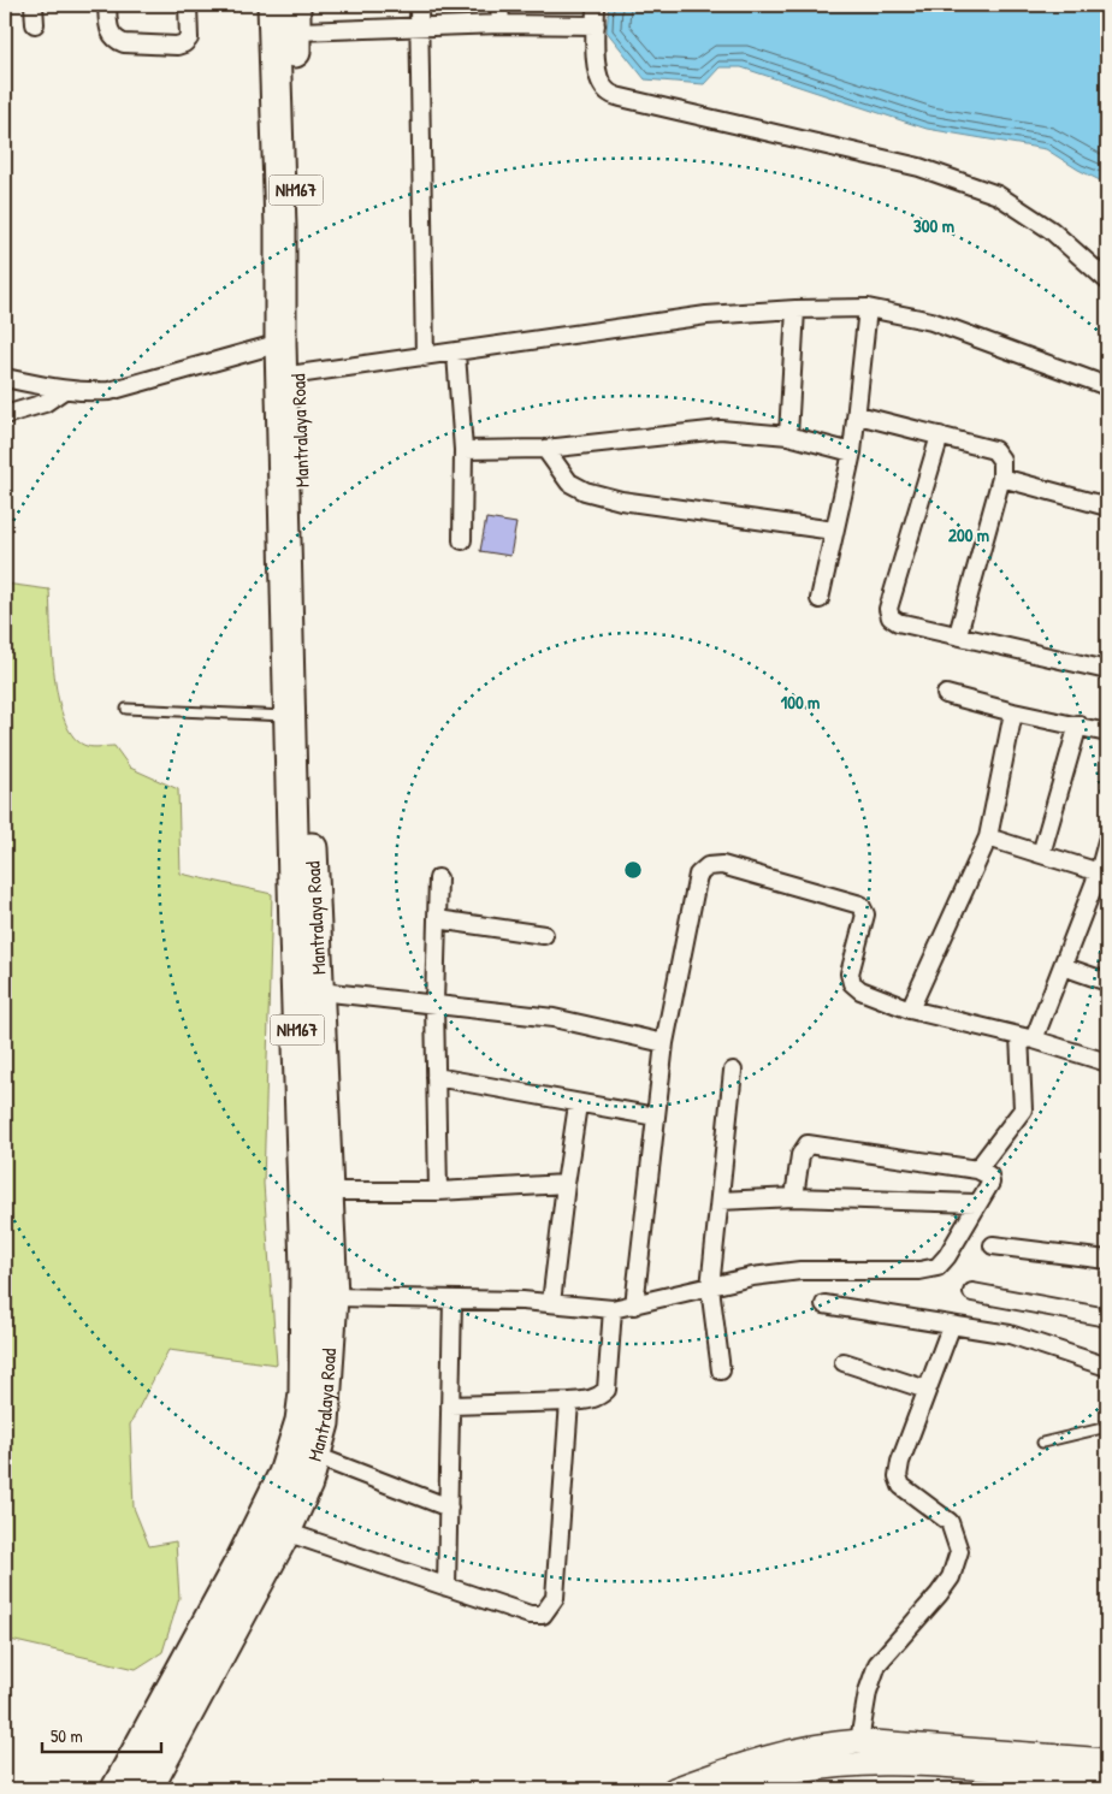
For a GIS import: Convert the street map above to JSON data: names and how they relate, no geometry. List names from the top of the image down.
{
  "streets": {
    "highway": ["NH167", "Mantralaya Road"]
  },
  "crossings": [
    ["NH167", "Mantralaya Road"]
  ],
  "scale_bar": "50 m",
  "rings": ["300 m", "200 m", "100 m"]
}
